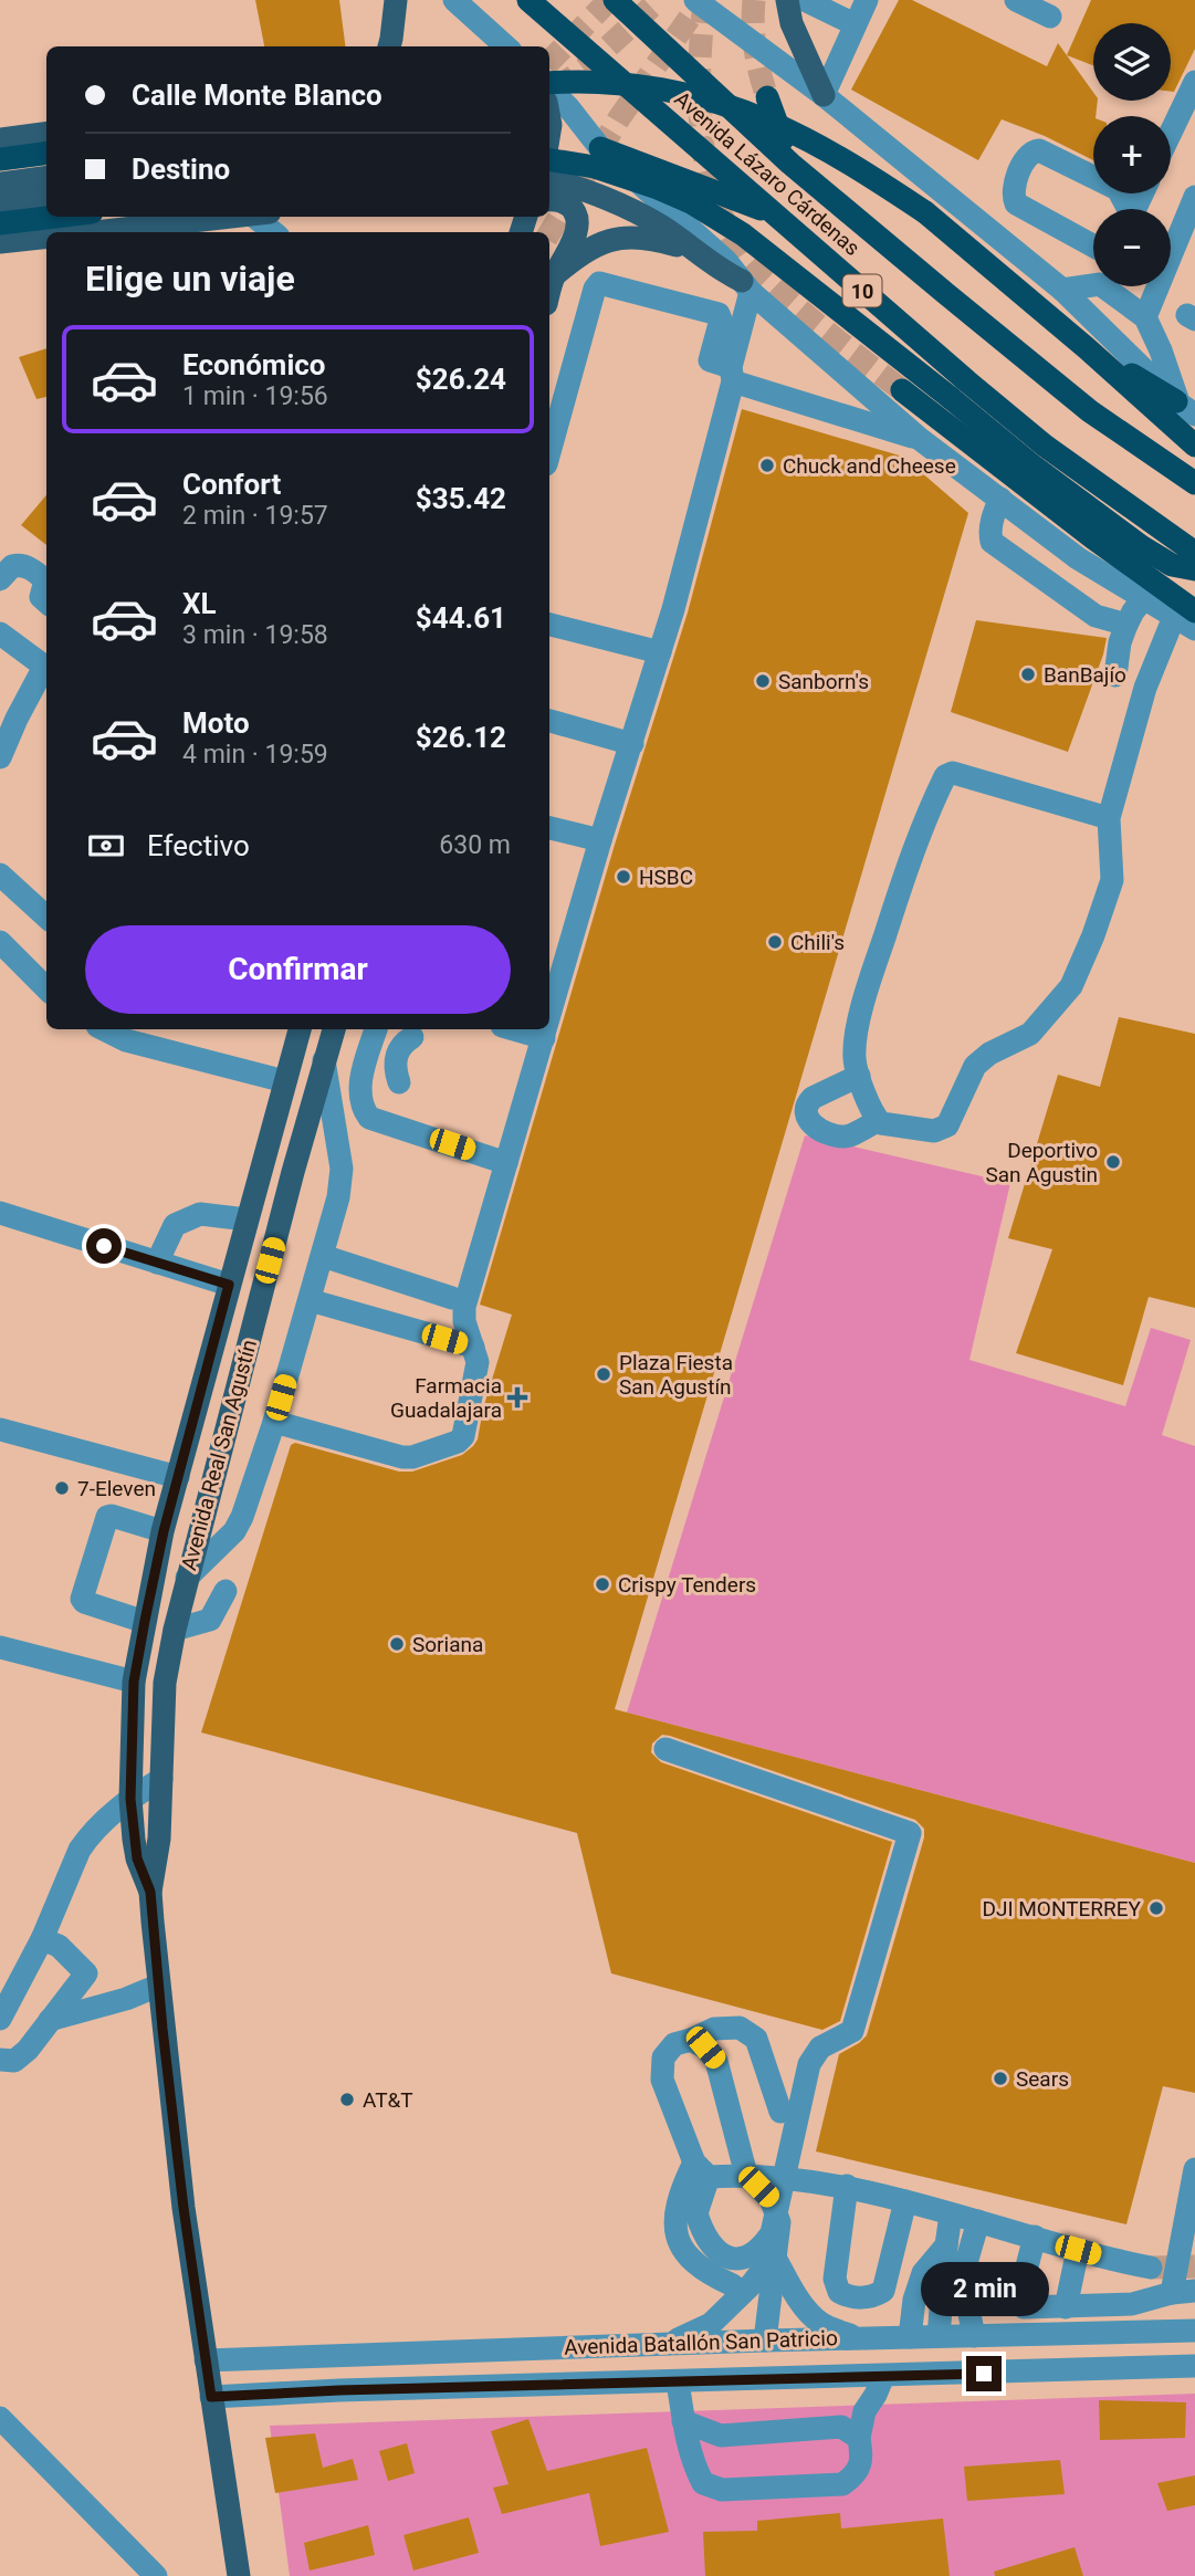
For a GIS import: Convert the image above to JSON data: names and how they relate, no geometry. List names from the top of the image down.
{
  "streets": {
    "highway": ["Avenida Lázaro Cárdenas", "10"],
    "main road": ["Avenida Real San Agustín"],
    "street": ["Avenida Batallón San Patricio"]
  },
  "crossings": [
    ["Avenida Real San Agustín", "Avenida Batallón San Patricio"]
  ],
  "places": {
    "other": [
      "Chuck and Cheese",
      "BanBajío",
      "Sanborn's",
      "HSBC",
      "Chili's",
      "Deportivo San Agustin",
      "Plaza Fiesta San Agustín",
      "7-Eleven",
      "Crispy Tenders",
      "Soriana",
      "DJI MONTERREY",
      "Sears",
      "AT&T"
    ],
    "health": ["Farmacia Guadalajara"]
  },
  "page": {
    "map_buttons": ["+", "−"],
    "banner": ["Calle Monte Blanco", "Destino"],
    "heading": "Elige un viaje",
    "list": [
      {
        "name": "Económico",
        "note": "1 min · 19:56",
        "value": "$26.24"
      },
      {
        "name": "Confort",
        "note": "2 min · 19:57",
        "value": "$35.42"
      },
      {
        "name": "XL",
        "note": "3 min · 19:58",
        "value": "$44.61"
      },
      {
        "name": "Moto",
        "note": "4 min · 19:59",
        "value": "$26.12"
      }
    ],
    "pay": ["Efectivo", "630 m"],
    "buttons": "Confirmar",
    "bubble": "2 min"
  }
}
